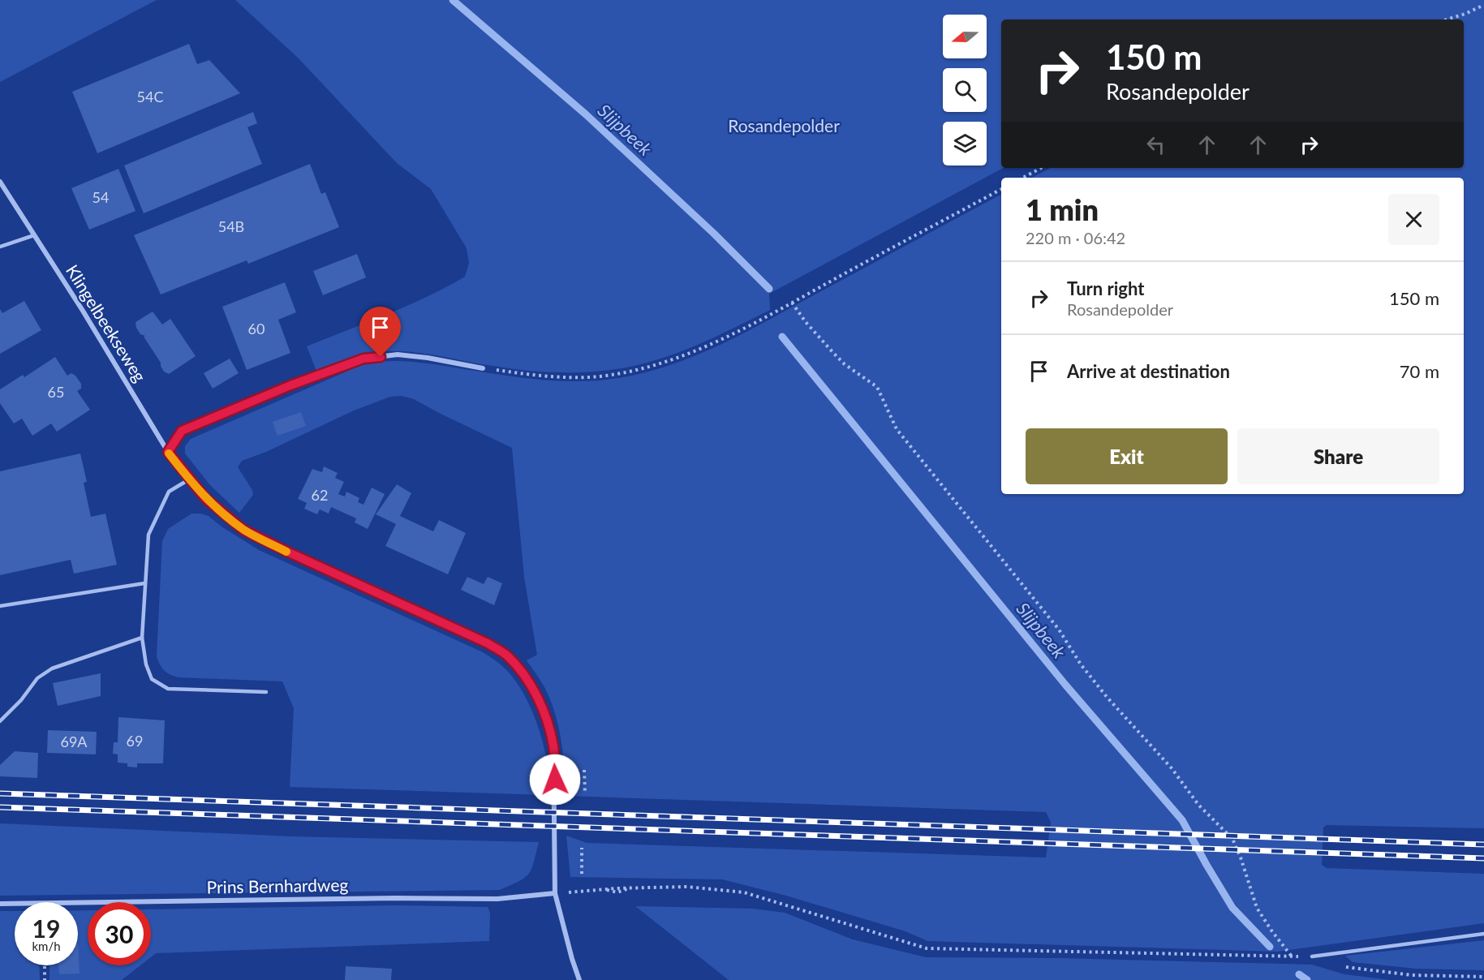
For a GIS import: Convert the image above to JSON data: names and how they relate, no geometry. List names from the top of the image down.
{
  "streets": {
    "street": ["Klingelbeekseweg", "Prins Bernhardweg"]
  },
  "crossings": [
    ["Klingelbeekseweg", "Prins Bernhardweg"]
  ],
  "water": ["Slijpbeek"],
  "parks": ["Rosandepolder"],
  "house_numbers": [
    "54C",
    "54",
    "54B",
    "60",
    "65",
    "62",
    "69",
    "69A"
  ],
  "north": "left",
  "page": {
    "turn": ["150 m", "Rosandepolder"],
    "heading": ["1 min", "220 m · 06:42"],
    "list": [
      {
        "name": "Turn right",
        "note": "Rosandepolder",
        "value": "150 m"
      },
      {
        "name": "Arrive at destination",
        "value": "70 m"
      }
    ],
    "buttons": ["Exit", "Share"],
    "speed": "19 km/h",
    "limit": "30"
  }
}
